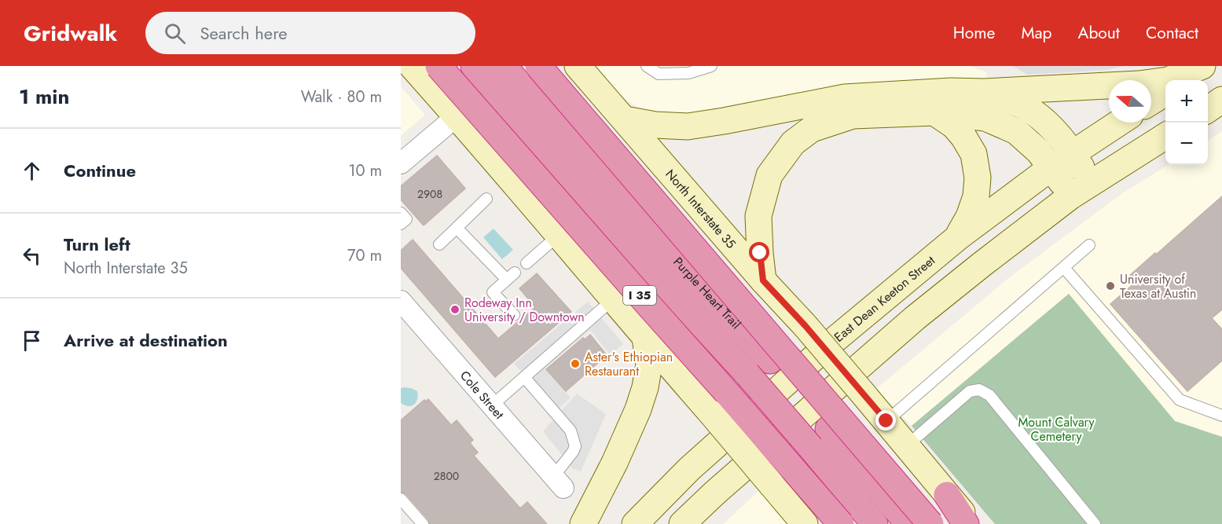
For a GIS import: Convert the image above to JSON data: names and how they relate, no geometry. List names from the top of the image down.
{
  "streets": {
    "highway": ["Purple Heart Trail", "I 35"],
    "main road": ["North Interstate 35", "East Dean Keeton Street"],
    "street": ["Cole Street"]
  },
  "parks": ["Mount Calvary Cemetery"],
  "places": ["University of Texas at Austin", "Rodeway Inn University / Downtown", "Aster's Ethiopian Restaurant"],
  "house_numbers": ["2908", "2800"],
  "north": "left",
  "page": {
    "header": "Gridwalk",
    "search": "Search here",
    "nav": [
      "Home",
      "Map",
      "About",
      "Contact"
    ],
    "heading": ["1 min", "Walk · 80 m"],
    "map_buttons": ["+", "−"],
    "list": [
      ["Continue", "10 m"],
      ["Turn left", "North Interstate 35", "70 m"],
      "Arrive at destination"
    ]
  }
}
